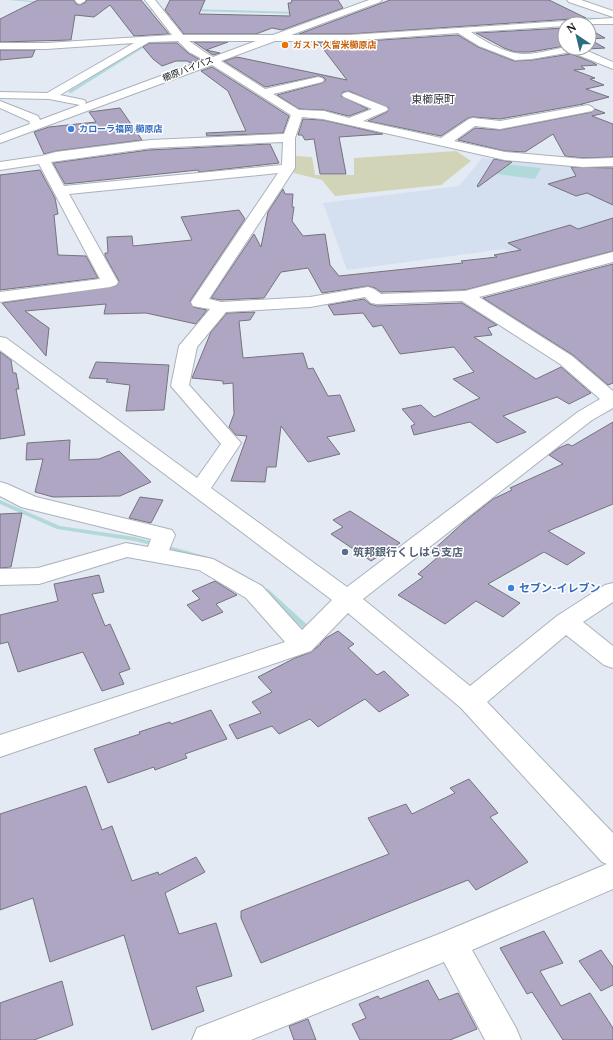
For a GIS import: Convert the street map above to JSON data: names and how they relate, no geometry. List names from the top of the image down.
{
  "streets": {
    "main road": ["櫛原バイパス"]
  },
  "districts": ["東櫛原町"],
  "places": [
    "ガスト 久留米櫛原店",
    "カローラ福岡 櫛原店",
    "筑邦銀行くしはら支店",
    "セブン-イレブン"
  ],
  "north": "top left"
}
